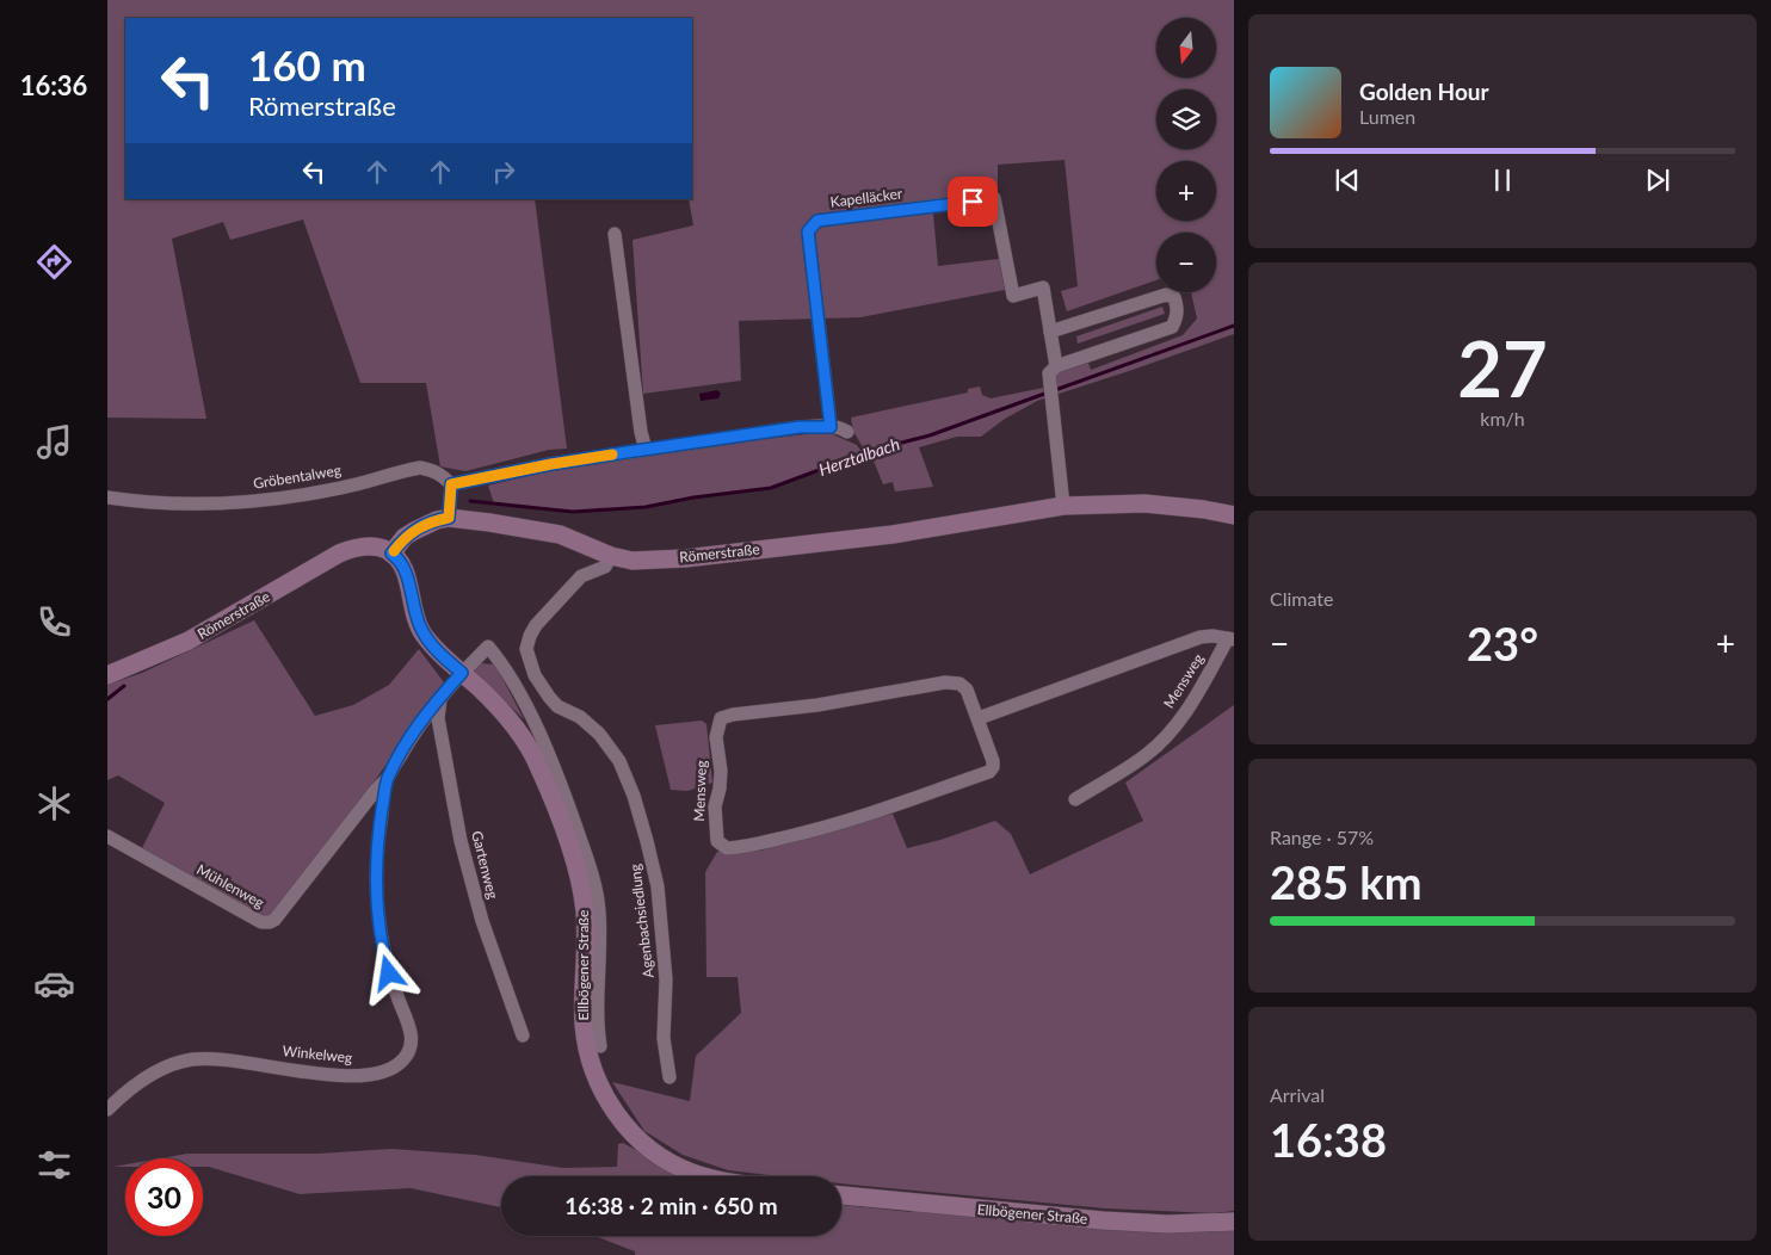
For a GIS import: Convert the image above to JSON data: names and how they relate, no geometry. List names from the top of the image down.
{
  "streets": {
    "main road": ["Römerstraße", "Ellbögener Straße"],
    "street": [
      "Kapelläcker",
      "Gröbentalweg",
      "Mensweg",
      "Gartenweg",
      "Mühlenweg",
      "Agenbachsiedlung",
      "Winkelweg"
    ]
  },
  "crossings": [
    ["Römerstraße", "Agenbachsiedlung"],
    ["Gartenweg", "Winkelweg"],
    ["Mühlenweg", "Winkelweg"],
    ["Ellbögener Straße", "Winkelweg"]
  ],
  "water": ["Herztalbach"],
  "north": "bottom",
  "page": {
    "tabs": "16:36",
    "map_buttons": ["+", "−"],
    "turn": ["160 m", "Römerstraße"],
    "song": ["Golden Hour", "Lumen"],
    "tile": [
      ["27", "km/h"],
      "Climate",
      ["Range · 57%", "285 km"],
      ["Arrival", "16:38"]
    ],
    "heat": ["−", "23°", "+"],
    "limit": "30",
    "trip": "16:38 · 2 min · 650 m"
  }
}
